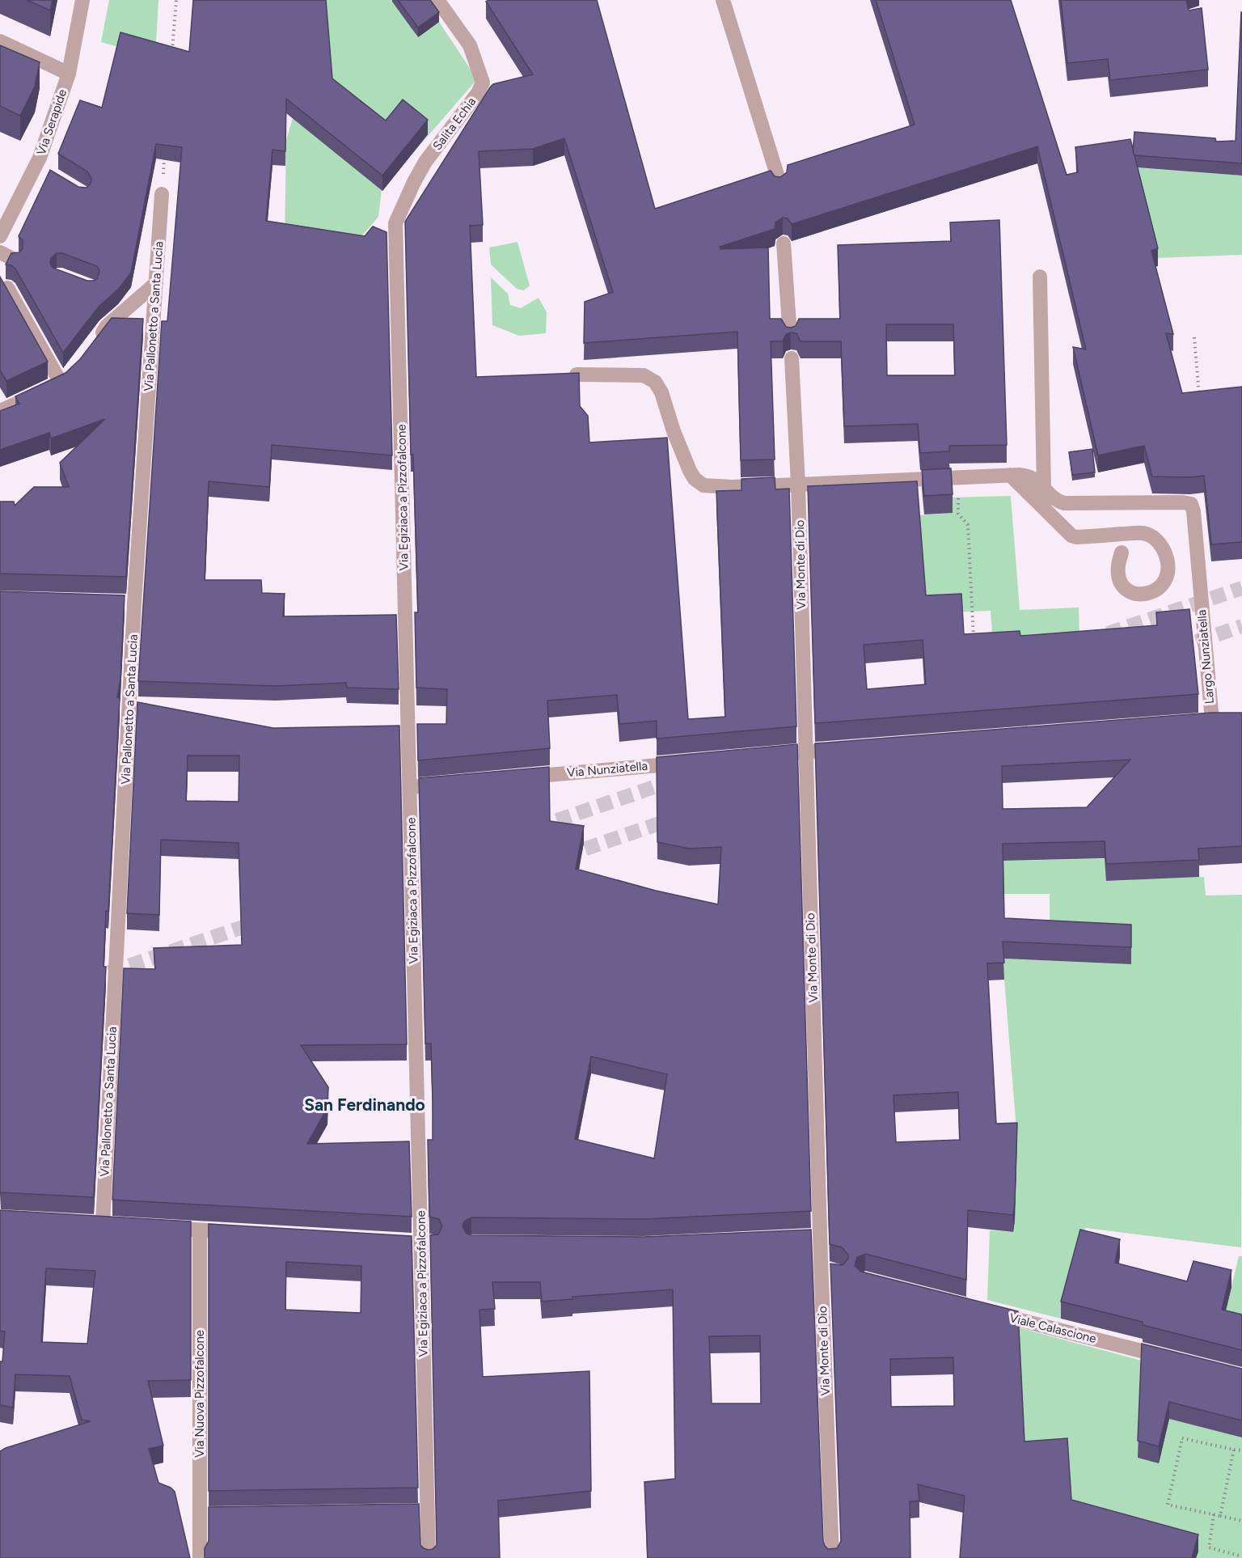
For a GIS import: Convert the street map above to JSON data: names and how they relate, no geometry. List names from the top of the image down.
{
  "streets": {
    "street": [
      "Via Serapide",
      "Salita Echia",
      "Via Pallonetto a Santa Lucia",
      "Via Egiziaca a Pizzofalcone",
      "Via Monte di Dio",
      "Largo Nunziatella",
      "Via Nunziatella",
      "Viale Calascione",
      "Via Nuova Pizzofalcone"
    ]
  },
  "crossings": [
    ["Salita Echia", "Via Egiziaca a Pizzofalcone"]
  ],
  "districts": ["San Ferdinando"]
}
